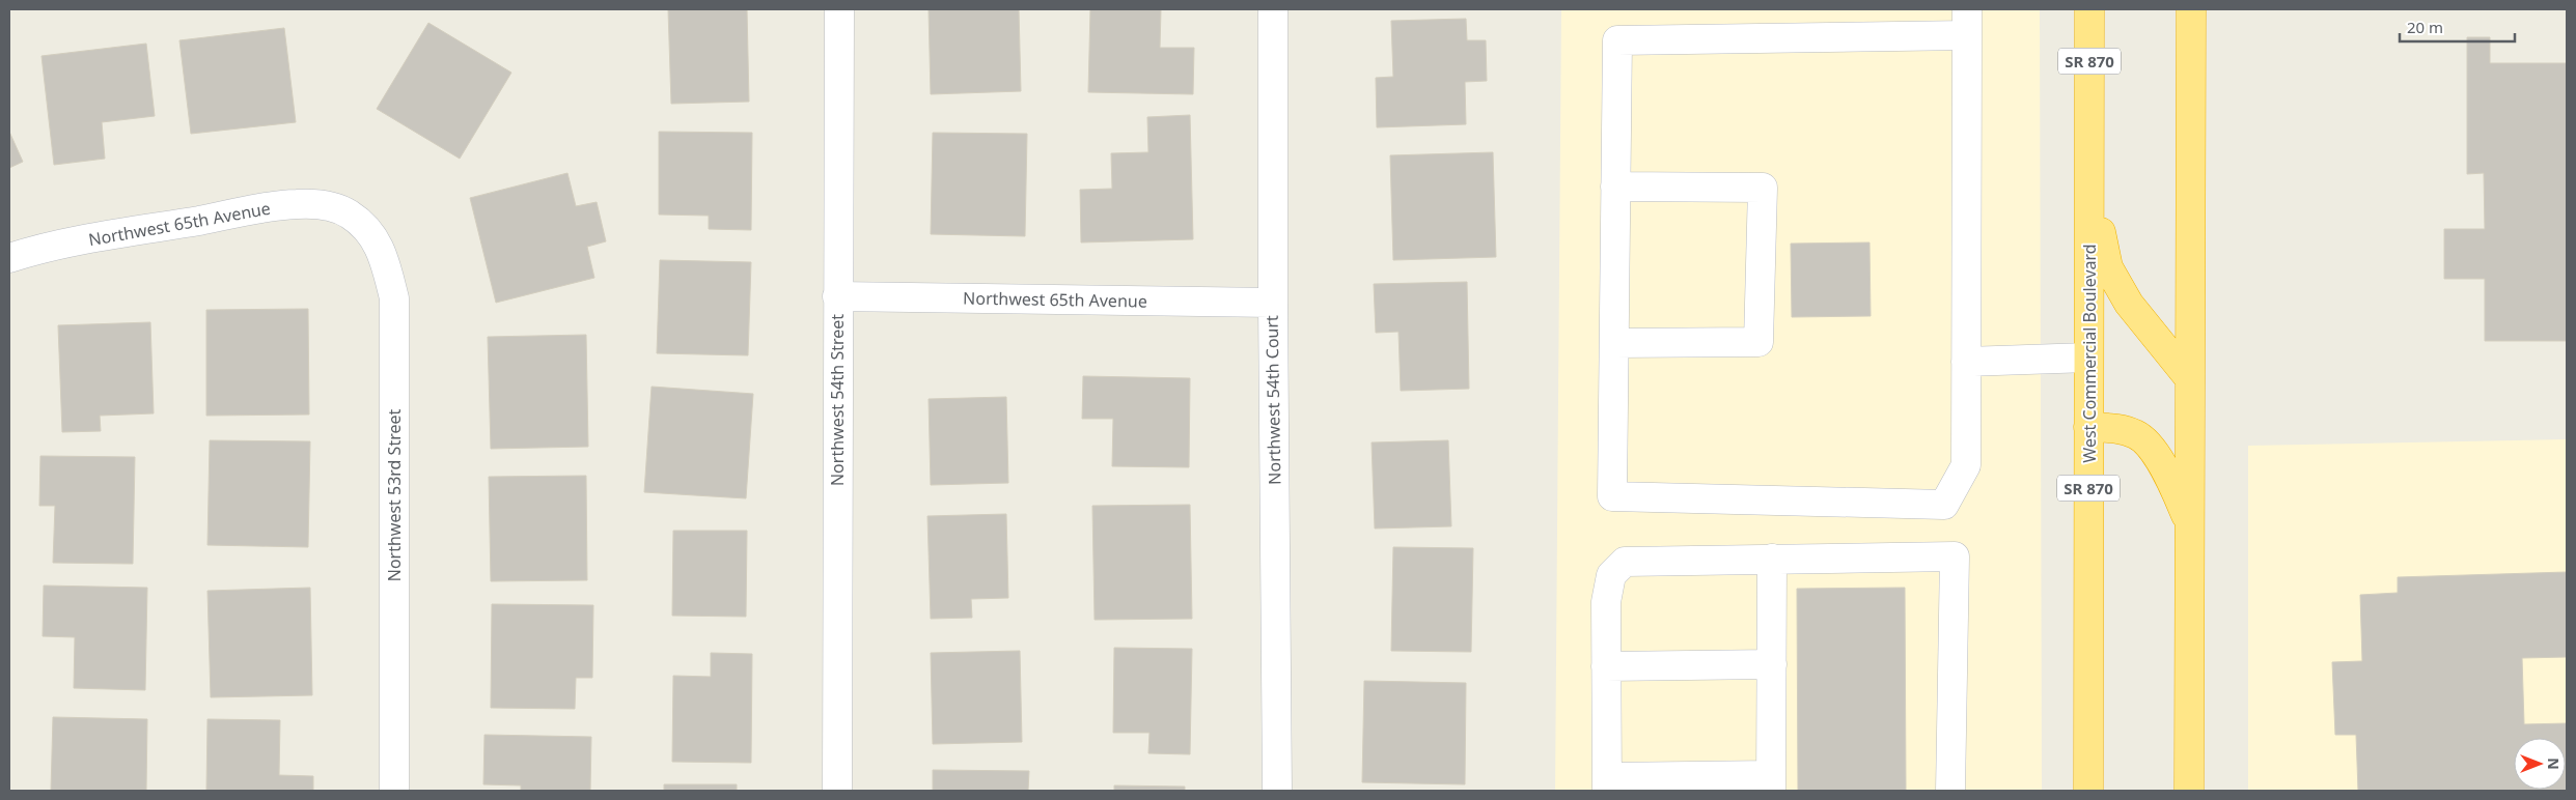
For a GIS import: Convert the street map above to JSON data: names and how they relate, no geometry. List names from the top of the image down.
{
  "streets": {
    "highway": ["SR 870", "West Commercial Boulevard"],
    "street": [
      "Northwest 65th Avenue",
      "Northwest 54th Street",
      "Northwest 54th Court",
      "Northwest 53rd Street"
    ]
  },
  "crossings": [
    ["Northwest 65th Avenue", "Northwest 54th Street"],
    ["Northwest 65th Avenue", "Northwest 54th Court"],
    ["Northwest 65th Avenue", "Northwest 53rd Street"]
  ],
  "scale_bar": "20 m",
  "north": "right"
}
